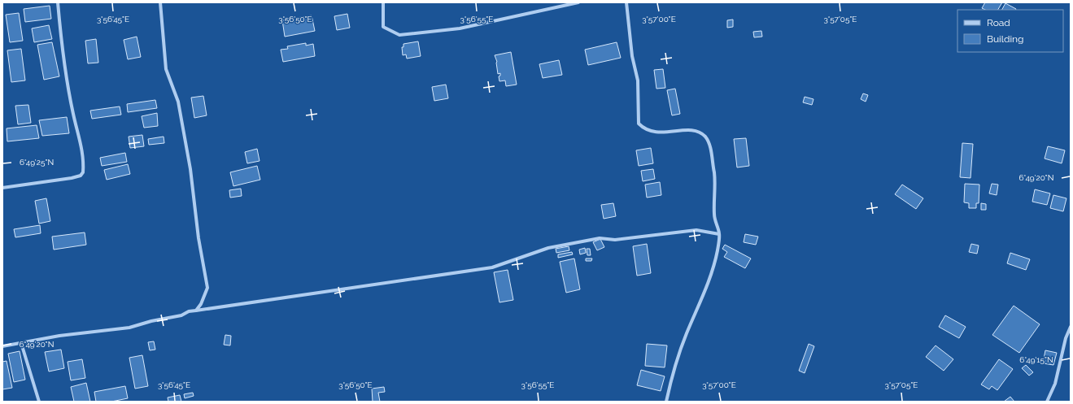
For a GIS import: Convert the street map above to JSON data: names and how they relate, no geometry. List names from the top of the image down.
{
  "legend": ["Road", "Building"],
  "coordinates": [
    "3°56'45\"E",
    "3°56'50\"E",
    "3°56'55\"E",
    "3°57'00\"E",
    "3°57'05\"E",
    "6°49'25\"N",
    "6°49'20\"N",
    "6°49'15\"N"
  ]
}
